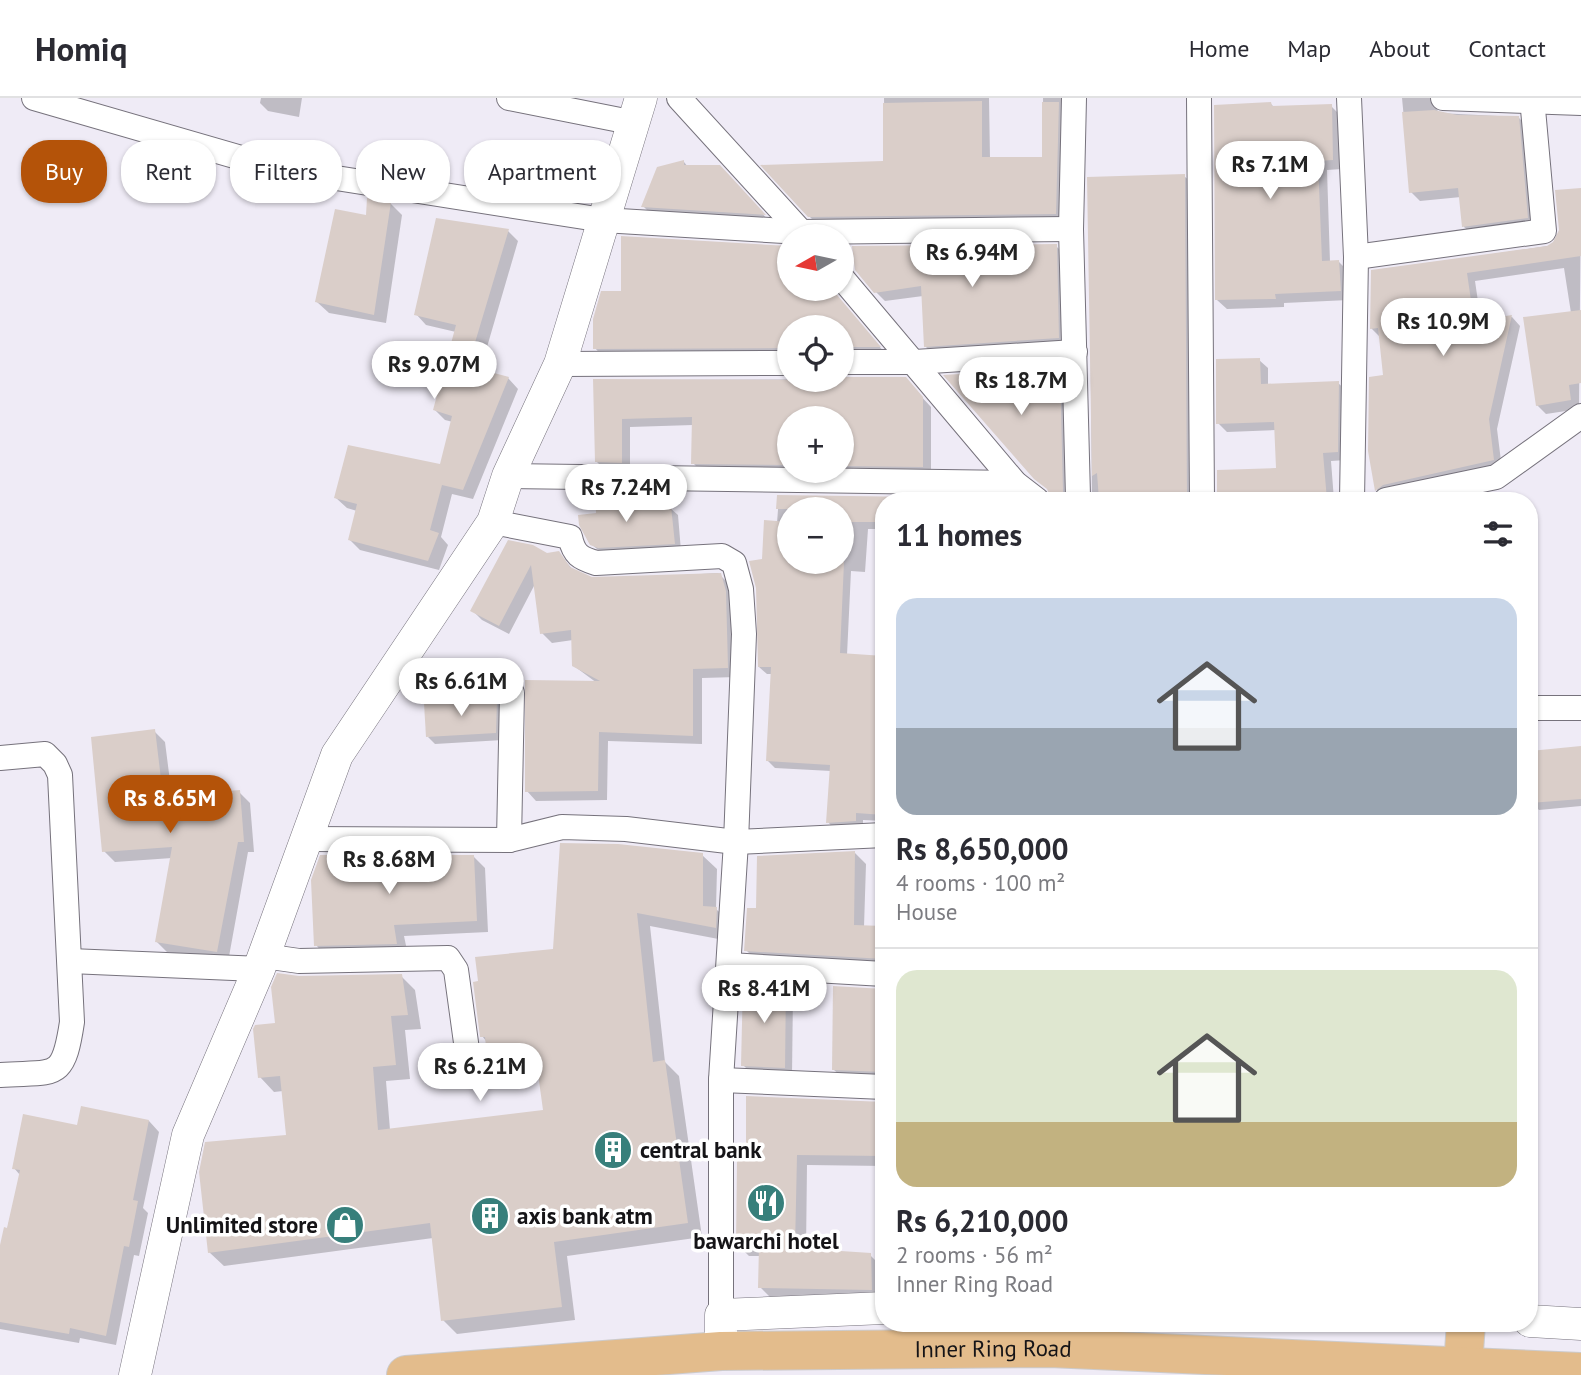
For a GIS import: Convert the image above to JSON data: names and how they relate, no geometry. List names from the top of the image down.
{
  "streets": {
    "main road": ["Inner Ring Road"]
  },
  "places": {
    "building": ["central bank", "axis bank atm"],
    "restaurant": ["bawarchi hotel"],
    "shop": ["Unlimited store"]
  },
  "north": "left",
  "page": {
    "header": "Homiq",
    "nav": [
      "Home",
      "Map",
      "About",
      "Contact"
    ],
    "chip": [
      "Buy",
      "Rent",
      "Filters",
      "New",
      "Apartment"
    ],
    "price": [
      "Rs 7.1M",
      "Rs 6.94M",
      "Rs 10.9M",
      "Rs 9.07M",
      "Rs 18.7M",
      "Rs 7.24M",
      "Rs 6.61M",
      "Rs 8.65M",
      "Rs 8.68M",
      "Rs 8.41M",
      "Rs 6.21M"
    ],
    "map_buttons": ["+", "−"],
    "heading": "11 homes",
    "list": [
      {
        "name": "Rs 8,650,000",
        "note": "4 rooms · 100 m² · House"
      },
      {
        "name": "Rs 6,210,000",
        "note": "2 rooms · 56 m² · Inner Ring Road"
      }
    ]
  }
}
